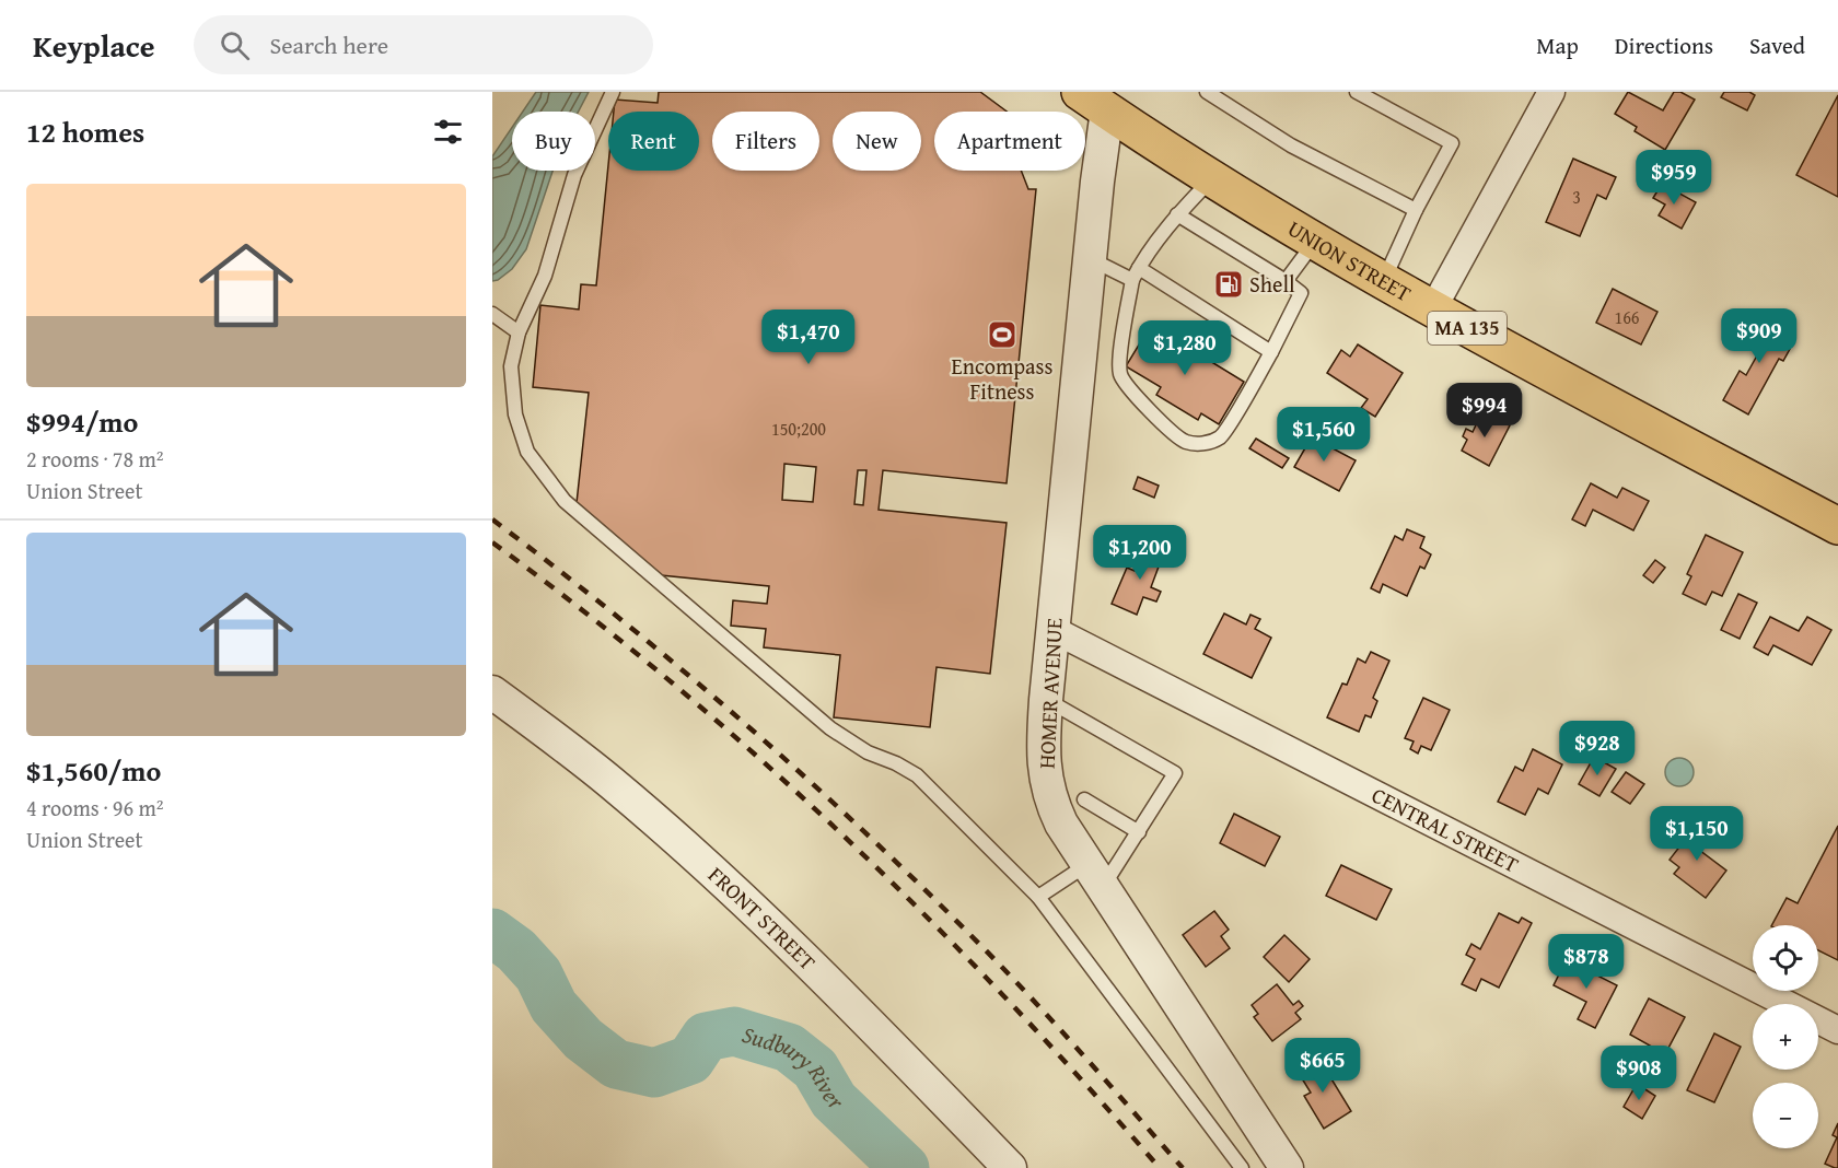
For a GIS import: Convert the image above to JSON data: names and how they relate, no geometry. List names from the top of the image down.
{
  "streets": {
    "main road": ["UNION STREET", "MA 135"],
    "street": ["HOMER AVENUE", "CENTRAL STREET", "FRONT STREET"]
  },
  "crossings": [
    ["UNION STREET", "HOMER AVENUE"],
    ["HOMER AVENUE", "CENTRAL STREET"]
  ],
  "water": ["Sudbury River"],
  "places": {
    "fuel station": ["Shell"],
    "sports": ["Encompass Fitness"]
  },
  "house_numbers": ["3", "166", "150;200"],
  "page": {
    "header": "Keyplace",
    "search": "Search here",
    "nav": ["Map", "Directions", "Saved"],
    "heading": "12 homes",
    "chip": [
      "Buy",
      "Rent",
      "Filters",
      "New",
      "Apartment"
    ],
    "price": [
      "$959",
      "$909",
      "$1,470",
      "$1,280",
      "$994",
      "$1,560",
      "$1,200",
      "$928",
      "$1,150",
      "$878",
      "$665",
      "$908"
    ],
    "list": [
      {
        "name": "$994/mo",
        "note": "2 rooms · 78 m² · Union Street"
      },
      {
        "name": "$1,560/mo",
        "note": "4 rooms · 96 m² · Union Street"
      }
    ],
    "map_buttons": ["+", "−"]
  }
}
